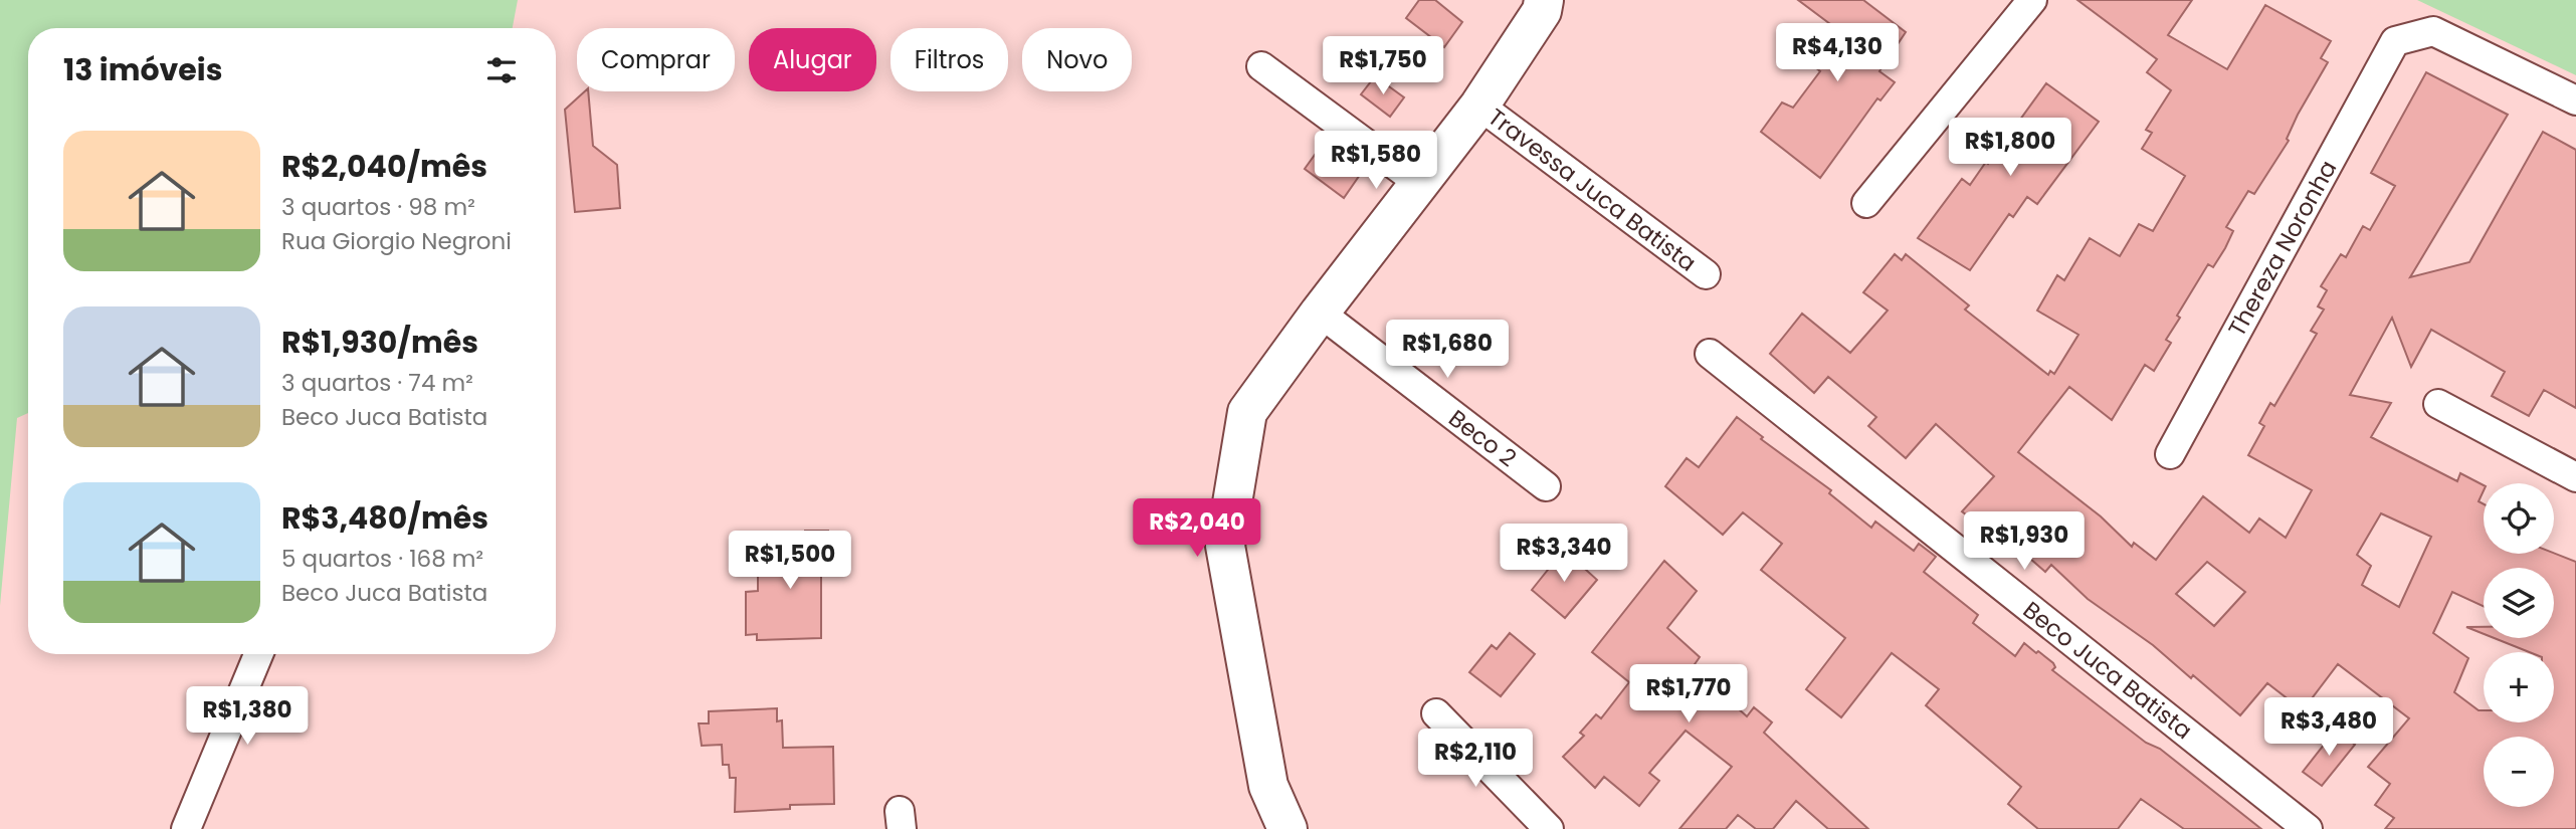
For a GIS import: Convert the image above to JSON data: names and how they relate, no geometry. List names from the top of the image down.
{
  "streets": {
    "street": [
      "Travessa Juca Batista",
      "Thereza Noronha",
      "Beco 2",
      "Beco Juca Batista"
    ]
  },
  "page": {
    "price": [
      "R$4,130",
      "R$1,750",
      "R$1,800",
      "R$1,580",
      "R$1,680",
      "R$2,040",
      "R$1,930",
      "R$3,340",
      "R$1,500",
      "R$1,770",
      "R$1,380",
      "R$3,480",
      "R$2,110"
    ],
    "chip": [
      "Comprar",
      "Alugar",
      "Filtros",
      "Novo"
    ],
    "heading": "13 imóveis",
    "list": [
      {
        "name": "R$2,040/mês",
        "note": "3 quartos · 98 m² · Rua Giorgio Negroni"
      },
      {
        "name": "R$1,930/mês",
        "note": "3 quartos · 74 m² · Beco Juca Batista"
      },
      {
        "name": "R$3,480/mês",
        "note": "5 quartos · 168 m² · Beco Juca Batista"
      }
    ],
    "map_buttons": ["+", "−"]
  }
}
